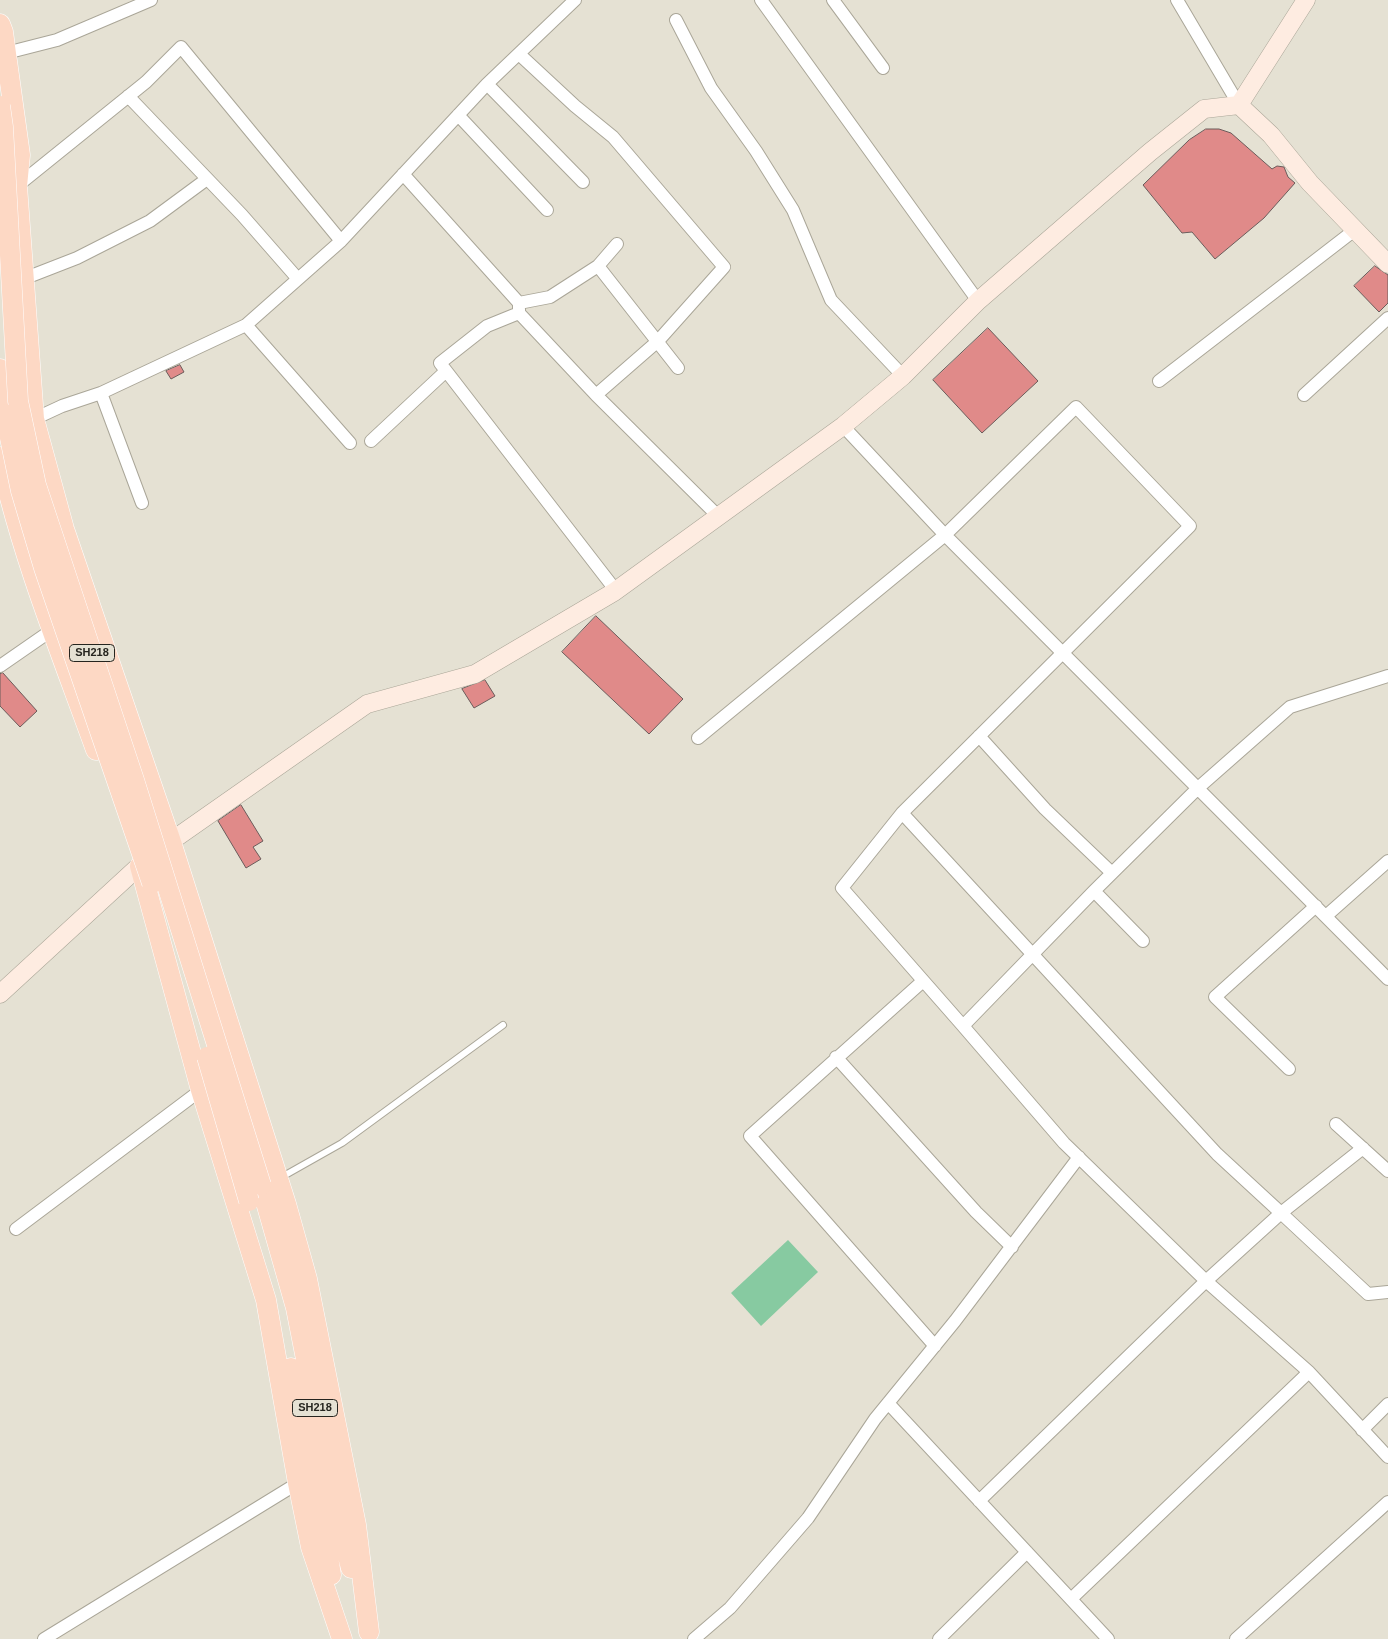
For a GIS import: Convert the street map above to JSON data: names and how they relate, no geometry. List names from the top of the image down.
{
  "streets": {
    "main road": ["SH218"]
  }
}
